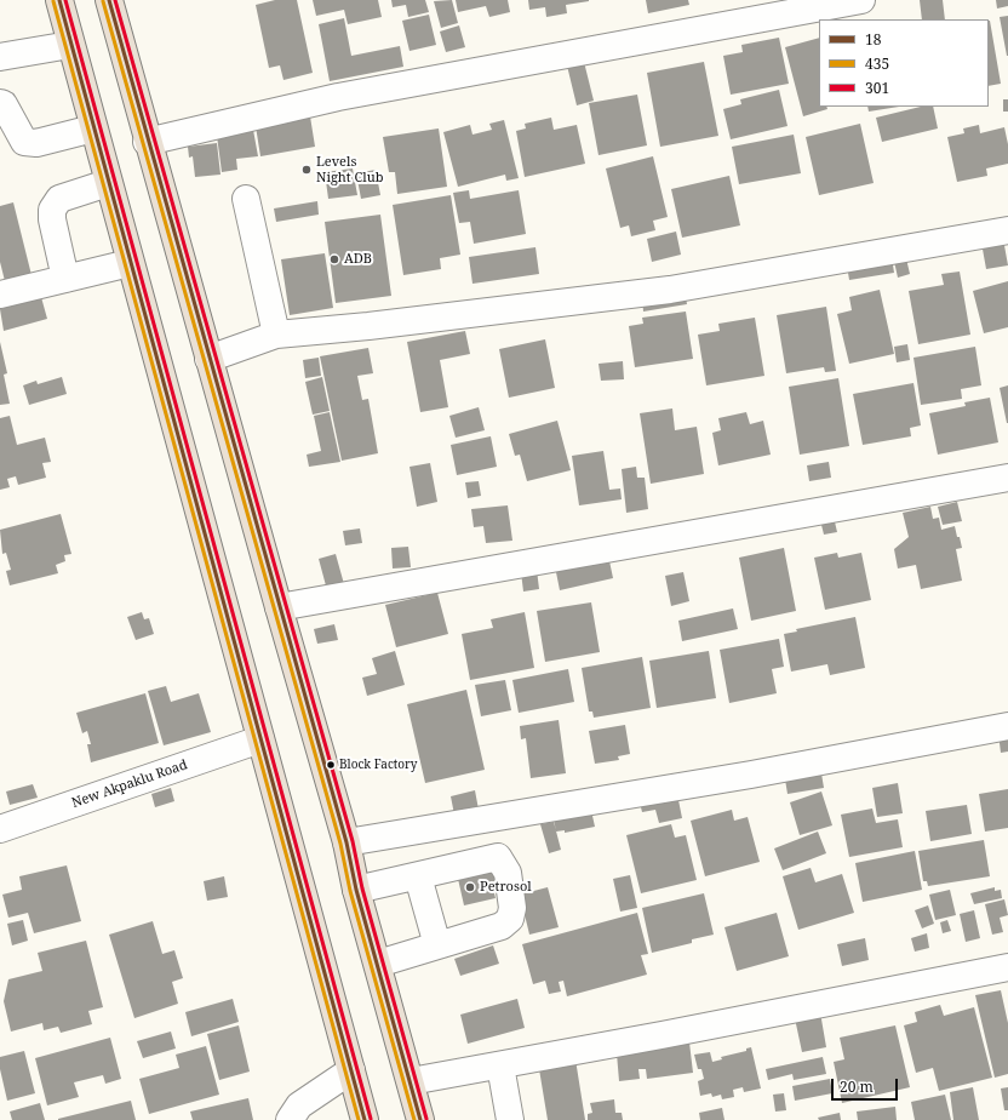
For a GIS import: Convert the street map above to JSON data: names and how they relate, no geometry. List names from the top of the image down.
{
  "streets": {
    "street": ["New Akpaklu Road"]
  },
  "places": [
    "Levels Night Club",
    "ADB",
    "Block Factory",
    "Petrosol"
  ],
  "lines": ["transit line 18", "transit line 301", "transit line 435"],
  "legend": ["18", "435", "301"],
  "scale_bar": "20 m"
}
